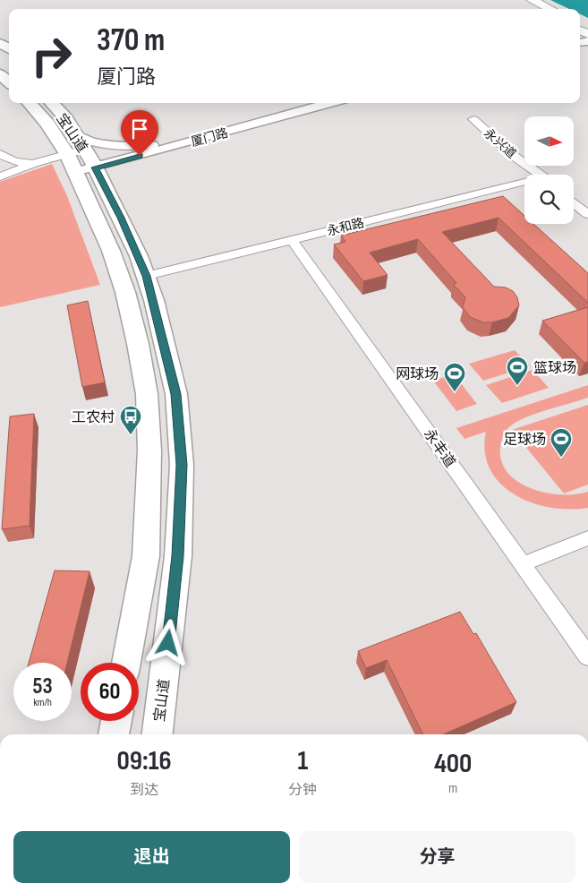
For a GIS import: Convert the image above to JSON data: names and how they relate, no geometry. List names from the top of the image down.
{
  "streets": {
    "main road": ["宝山道"],
    "street": [
      "厦门路",
      "永兴道",
      "永和路",
      "永丰道"
    ]
  },
  "crossings": [
    ["宝山道", "厦门路"],
    ["宝山道", "永和路"],
    ["永和路", "永丰道"]
  ],
  "places": {
    "sports": ["篮球场", "网球场", "足球场"],
    "bus stop": ["工农村"]
  },
  "north": "right",
  "page": {
    "turn": ["370 m", "厦门路"],
    "speed": "53 km/h",
    "limit": "60",
    "eta": [
      "09:16",
      "到达",
      "1",
      "分钟",
      "400",
      "m"
    ],
    "buttons": ["退出", "分享"]
  }
}
